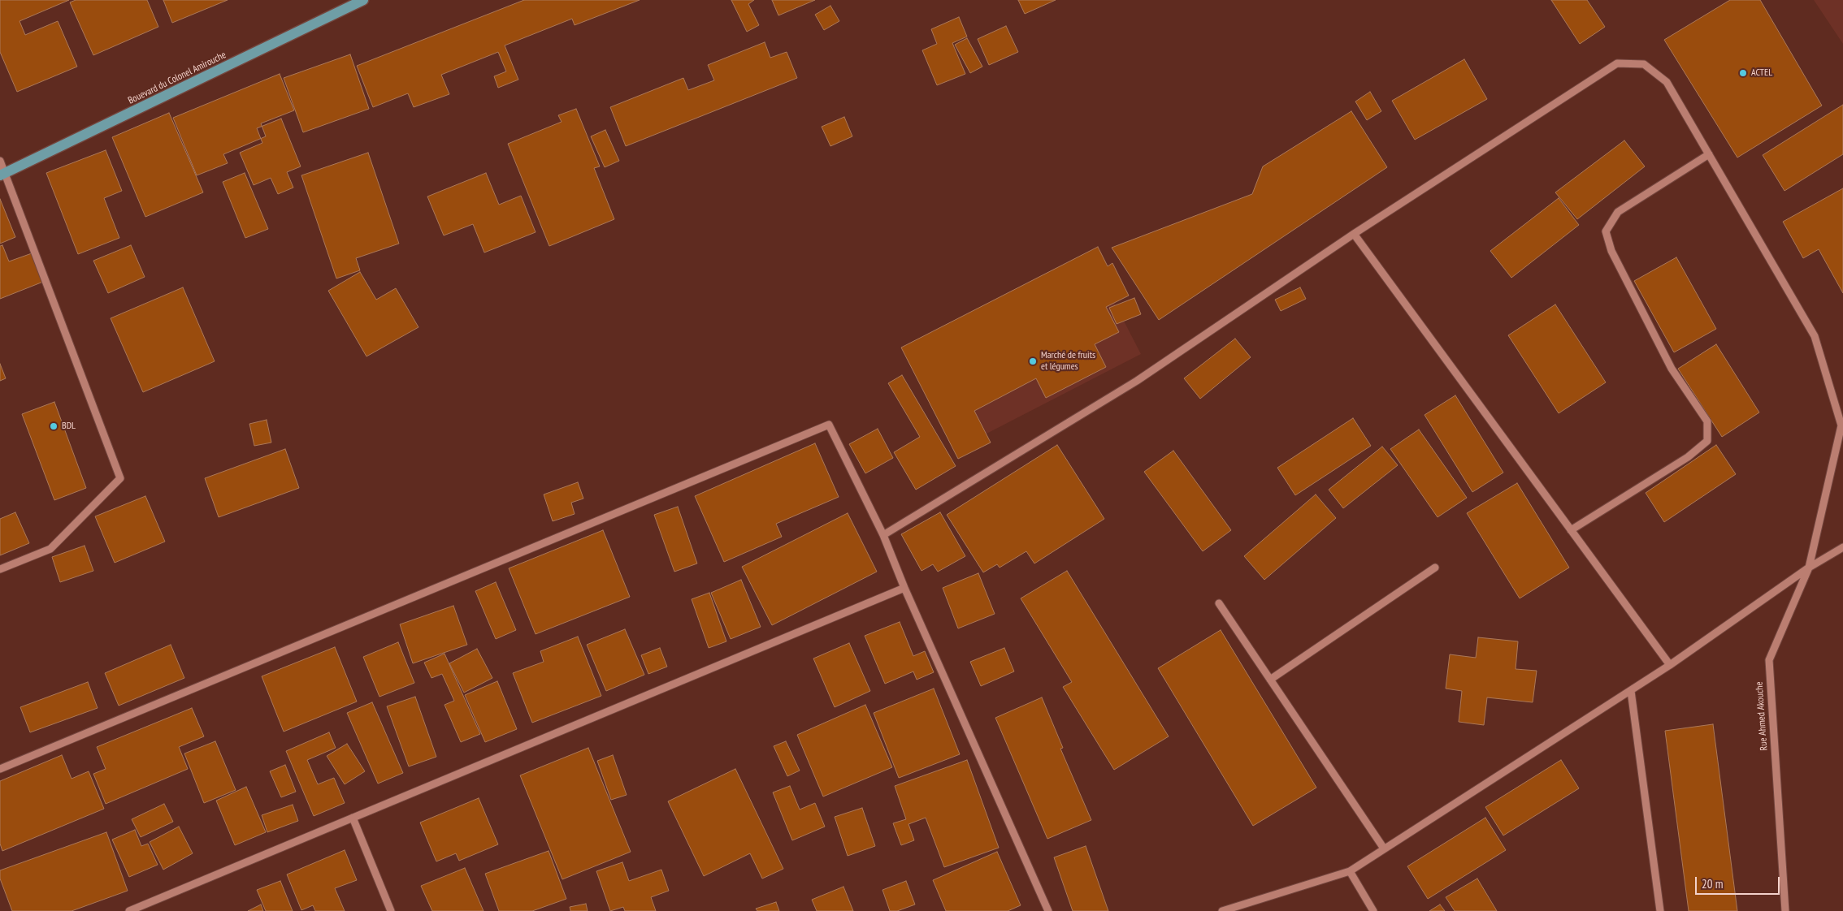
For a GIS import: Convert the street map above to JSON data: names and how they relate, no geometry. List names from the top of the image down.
{
  "streets": {
    "main road": ["Bouevard du Colonel Amirouche"],
    "street": ["Rue Ahmed Akouche"]
  },
  "places": ["ACTEL", "Marché de fruits et légumes", "BDL"],
  "scale_bar": "20 m"
}
